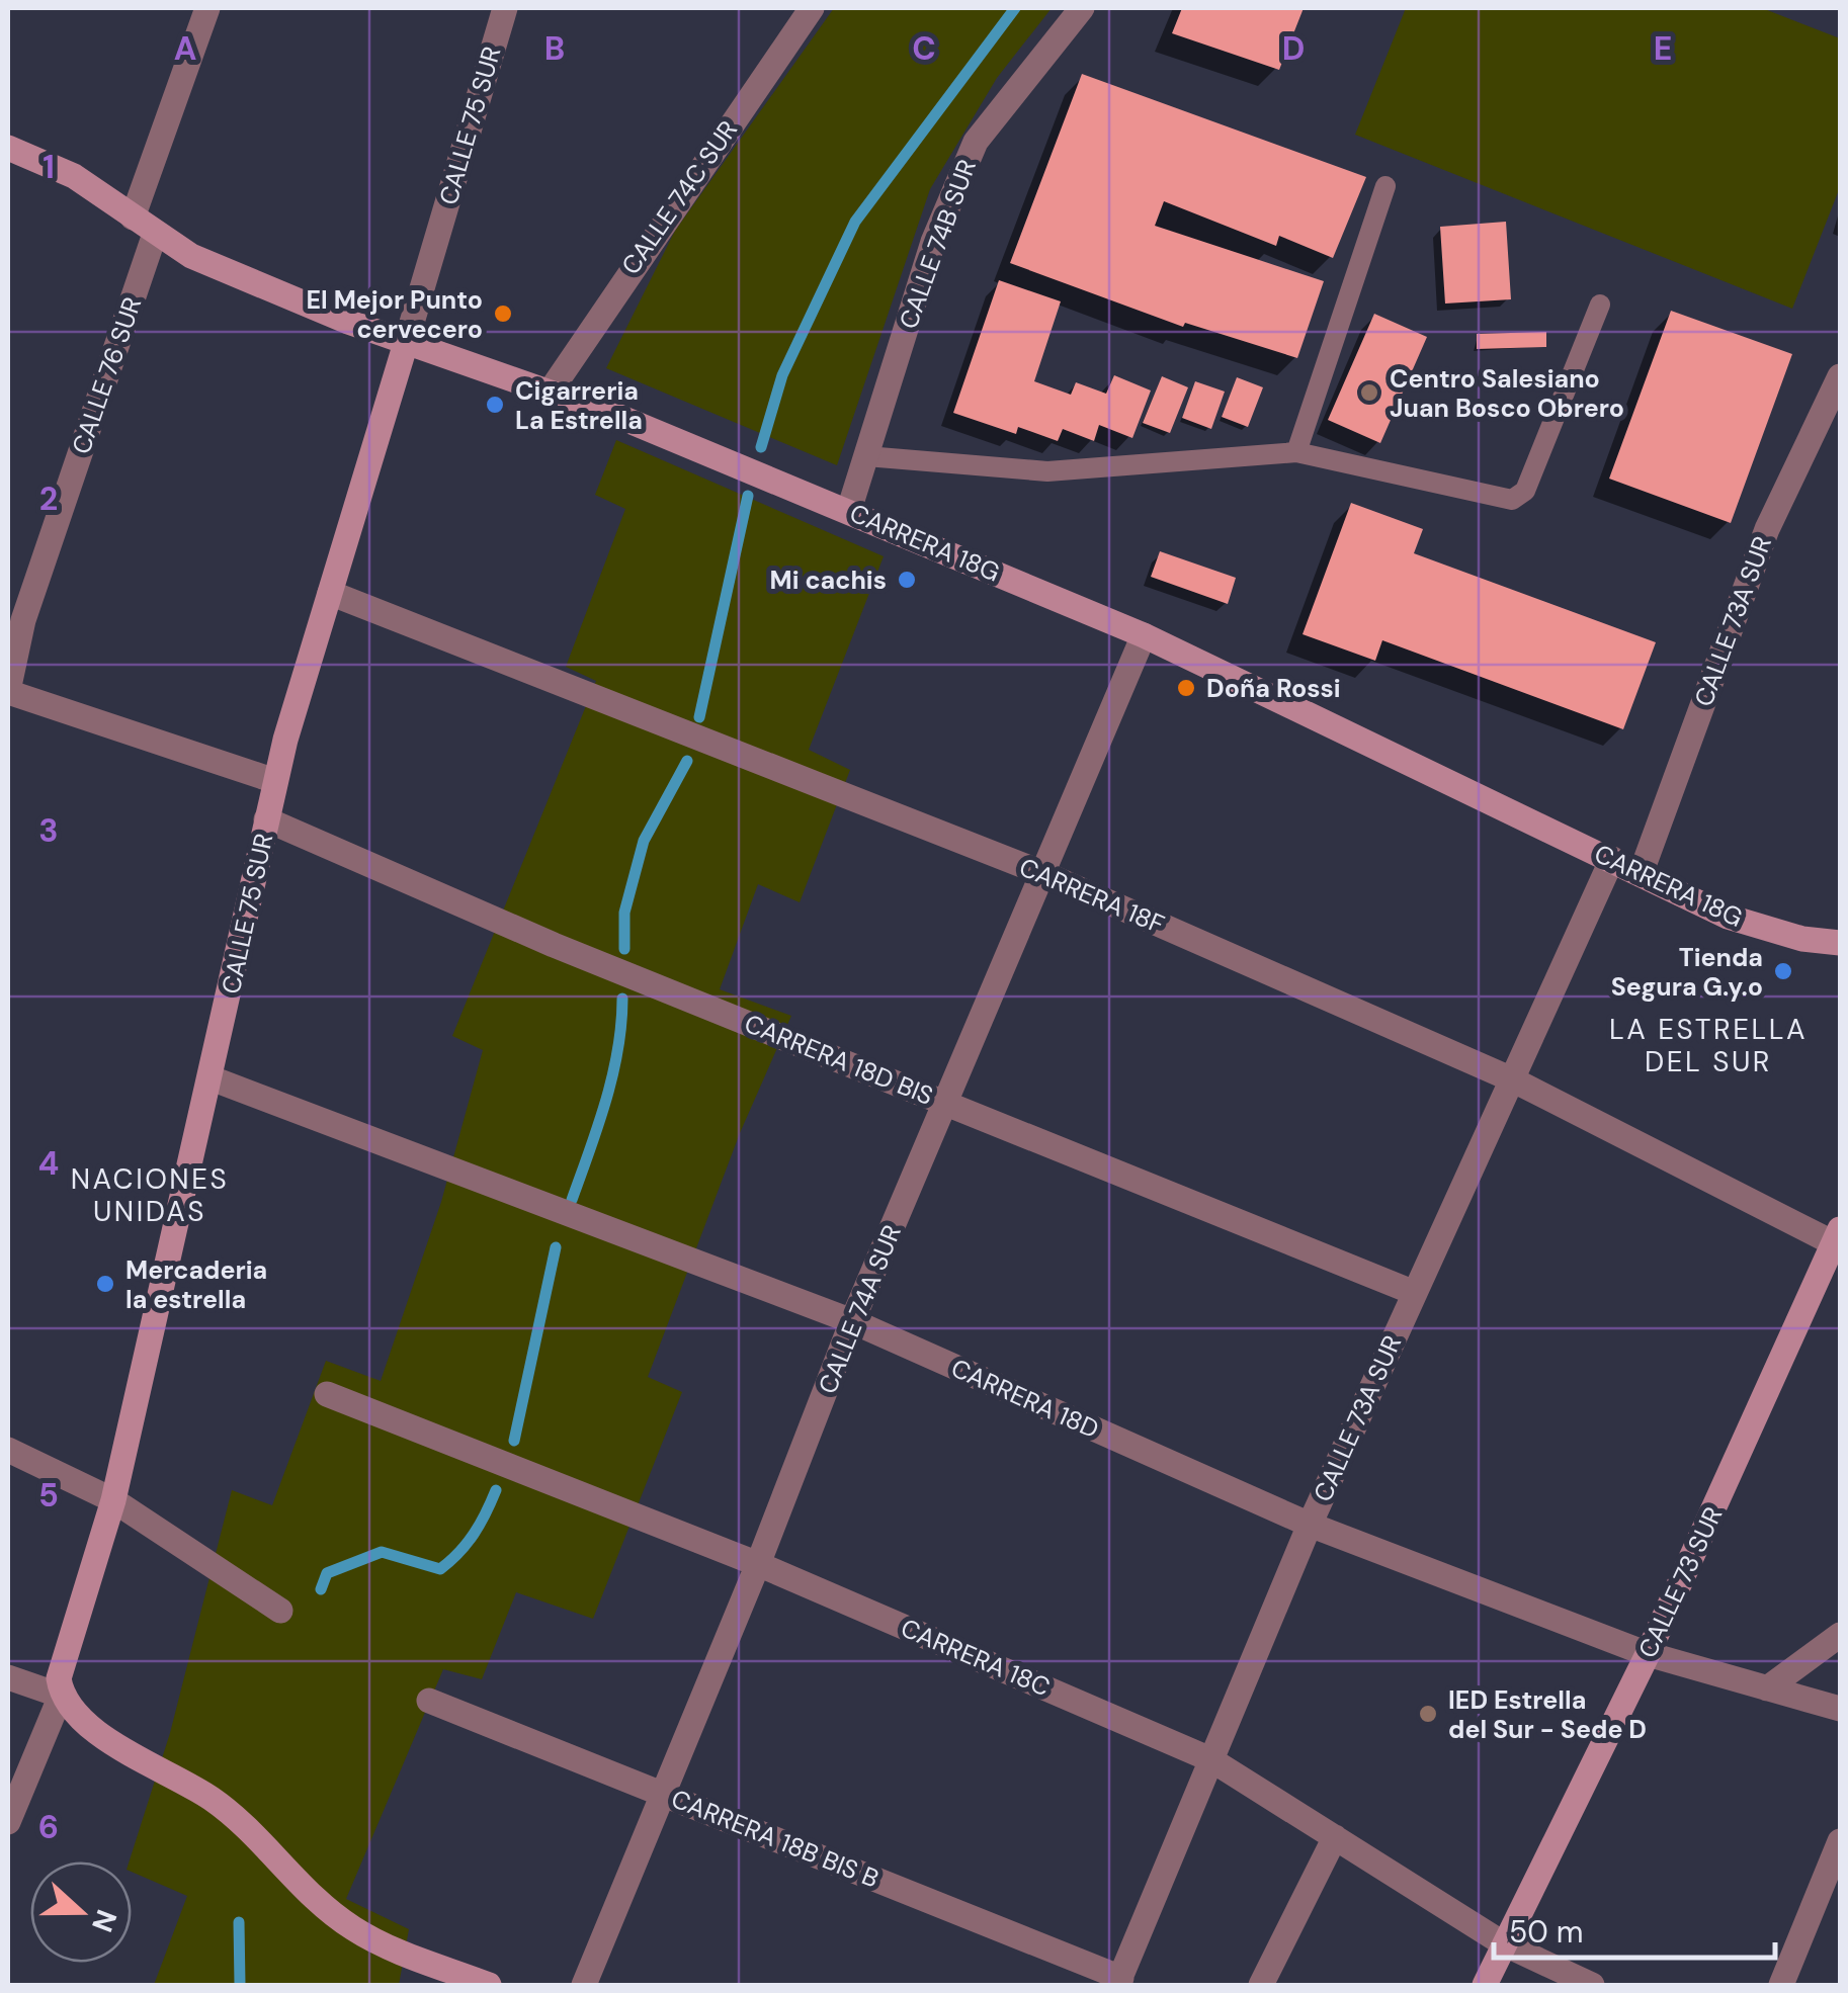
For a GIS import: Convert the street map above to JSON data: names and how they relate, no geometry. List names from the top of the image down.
{
  "streets": {
    "street": [
      "CALLE 75 SUR",
      "CALLE 74C SUR",
      "CALLE 74B SUR",
      "CALLE 76 SUR",
      "CARRERA 18G",
      "CALLE 73A SUR",
      "CARRERA 18F",
      "CARRERA 18D BIS",
      "CALLE 74A SUR",
      "CARRERA 18D",
      "CALLE 73 SUR",
      "CARRERA 18C",
      "CARRERA 18B BIS B"
    ]
  },
  "crossings": [
    ["CALLE 75 SUR", "CARRERA 18G"],
    ["CALLE 75 SUR", "CARRERA 18F"],
    ["CALLE 75 SUR", "CARRERA 18D BIS"],
    ["CALLE 75 SUR", "CARRERA 18D"],
    ["CALLE 74C SUR", "CARRERA 18G"],
    ["CALLE 74B SUR", "CARRERA 18G"],
    ["CALLE 76 SUR", "CARRERA 18G"],
    ["CARRERA 18G", "CALLE 73A SUR"],
    ["CARRERA 18G", "CALLE 74A SUR"],
    ["CALLE 73A SUR", "CARRERA 18F"],
    ["CALLE 73A SUR", "CARRERA 18D BIS"],
    ["CALLE 73A SUR", "CARRERA 18D"],
    ["CALLE 73A SUR", "CARRERA 18C"],
    ["CALLE 73A SUR", "CARRERA 18B BIS B"],
    ["CARRERA 18F", "CALLE 74A SUR"],
    ["CARRERA 18F", "CALLE 73 SUR"],
    ["CARRERA 18D BIS", "CALLE 74A SUR"],
    ["CALLE 74A SUR", "CARRERA 18D"],
    ["CALLE 74A SUR", "CARRERA 18C"],
    ["CALLE 74A SUR", "CARRERA 18B BIS B"],
    ["CARRERA 18D", "CALLE 73 SUR"],
    ["CALLE 73 SUR", "CARRERA 18C"]
  ],
  "districts": ["LA ESTRELLA DEL SUR", "NACIONES UNIDAS"],
  "places": [
    "El Mejor Punto cervecero",
    "Centro Salesiano Juan Bosco Obrero",
    "Cigarreria La Estrella",
    "Mi cachis",
    "Doña Rossi",
    "Tienda Segura G.y.o",
    "Mercaderia la estrella",
    "IED Estrella del Sur - Sede D"
  ],
  "scale_bar": "50 m",
  "north": "right",
  "grid": {
    "columns": [
      "A",
      "B",
      "C",
      "D",
      "E"
    ],
    "rows": [
      "1",
      "2",
      "3",
      "4",
      "5",
      "6"
    ]
  }
}
